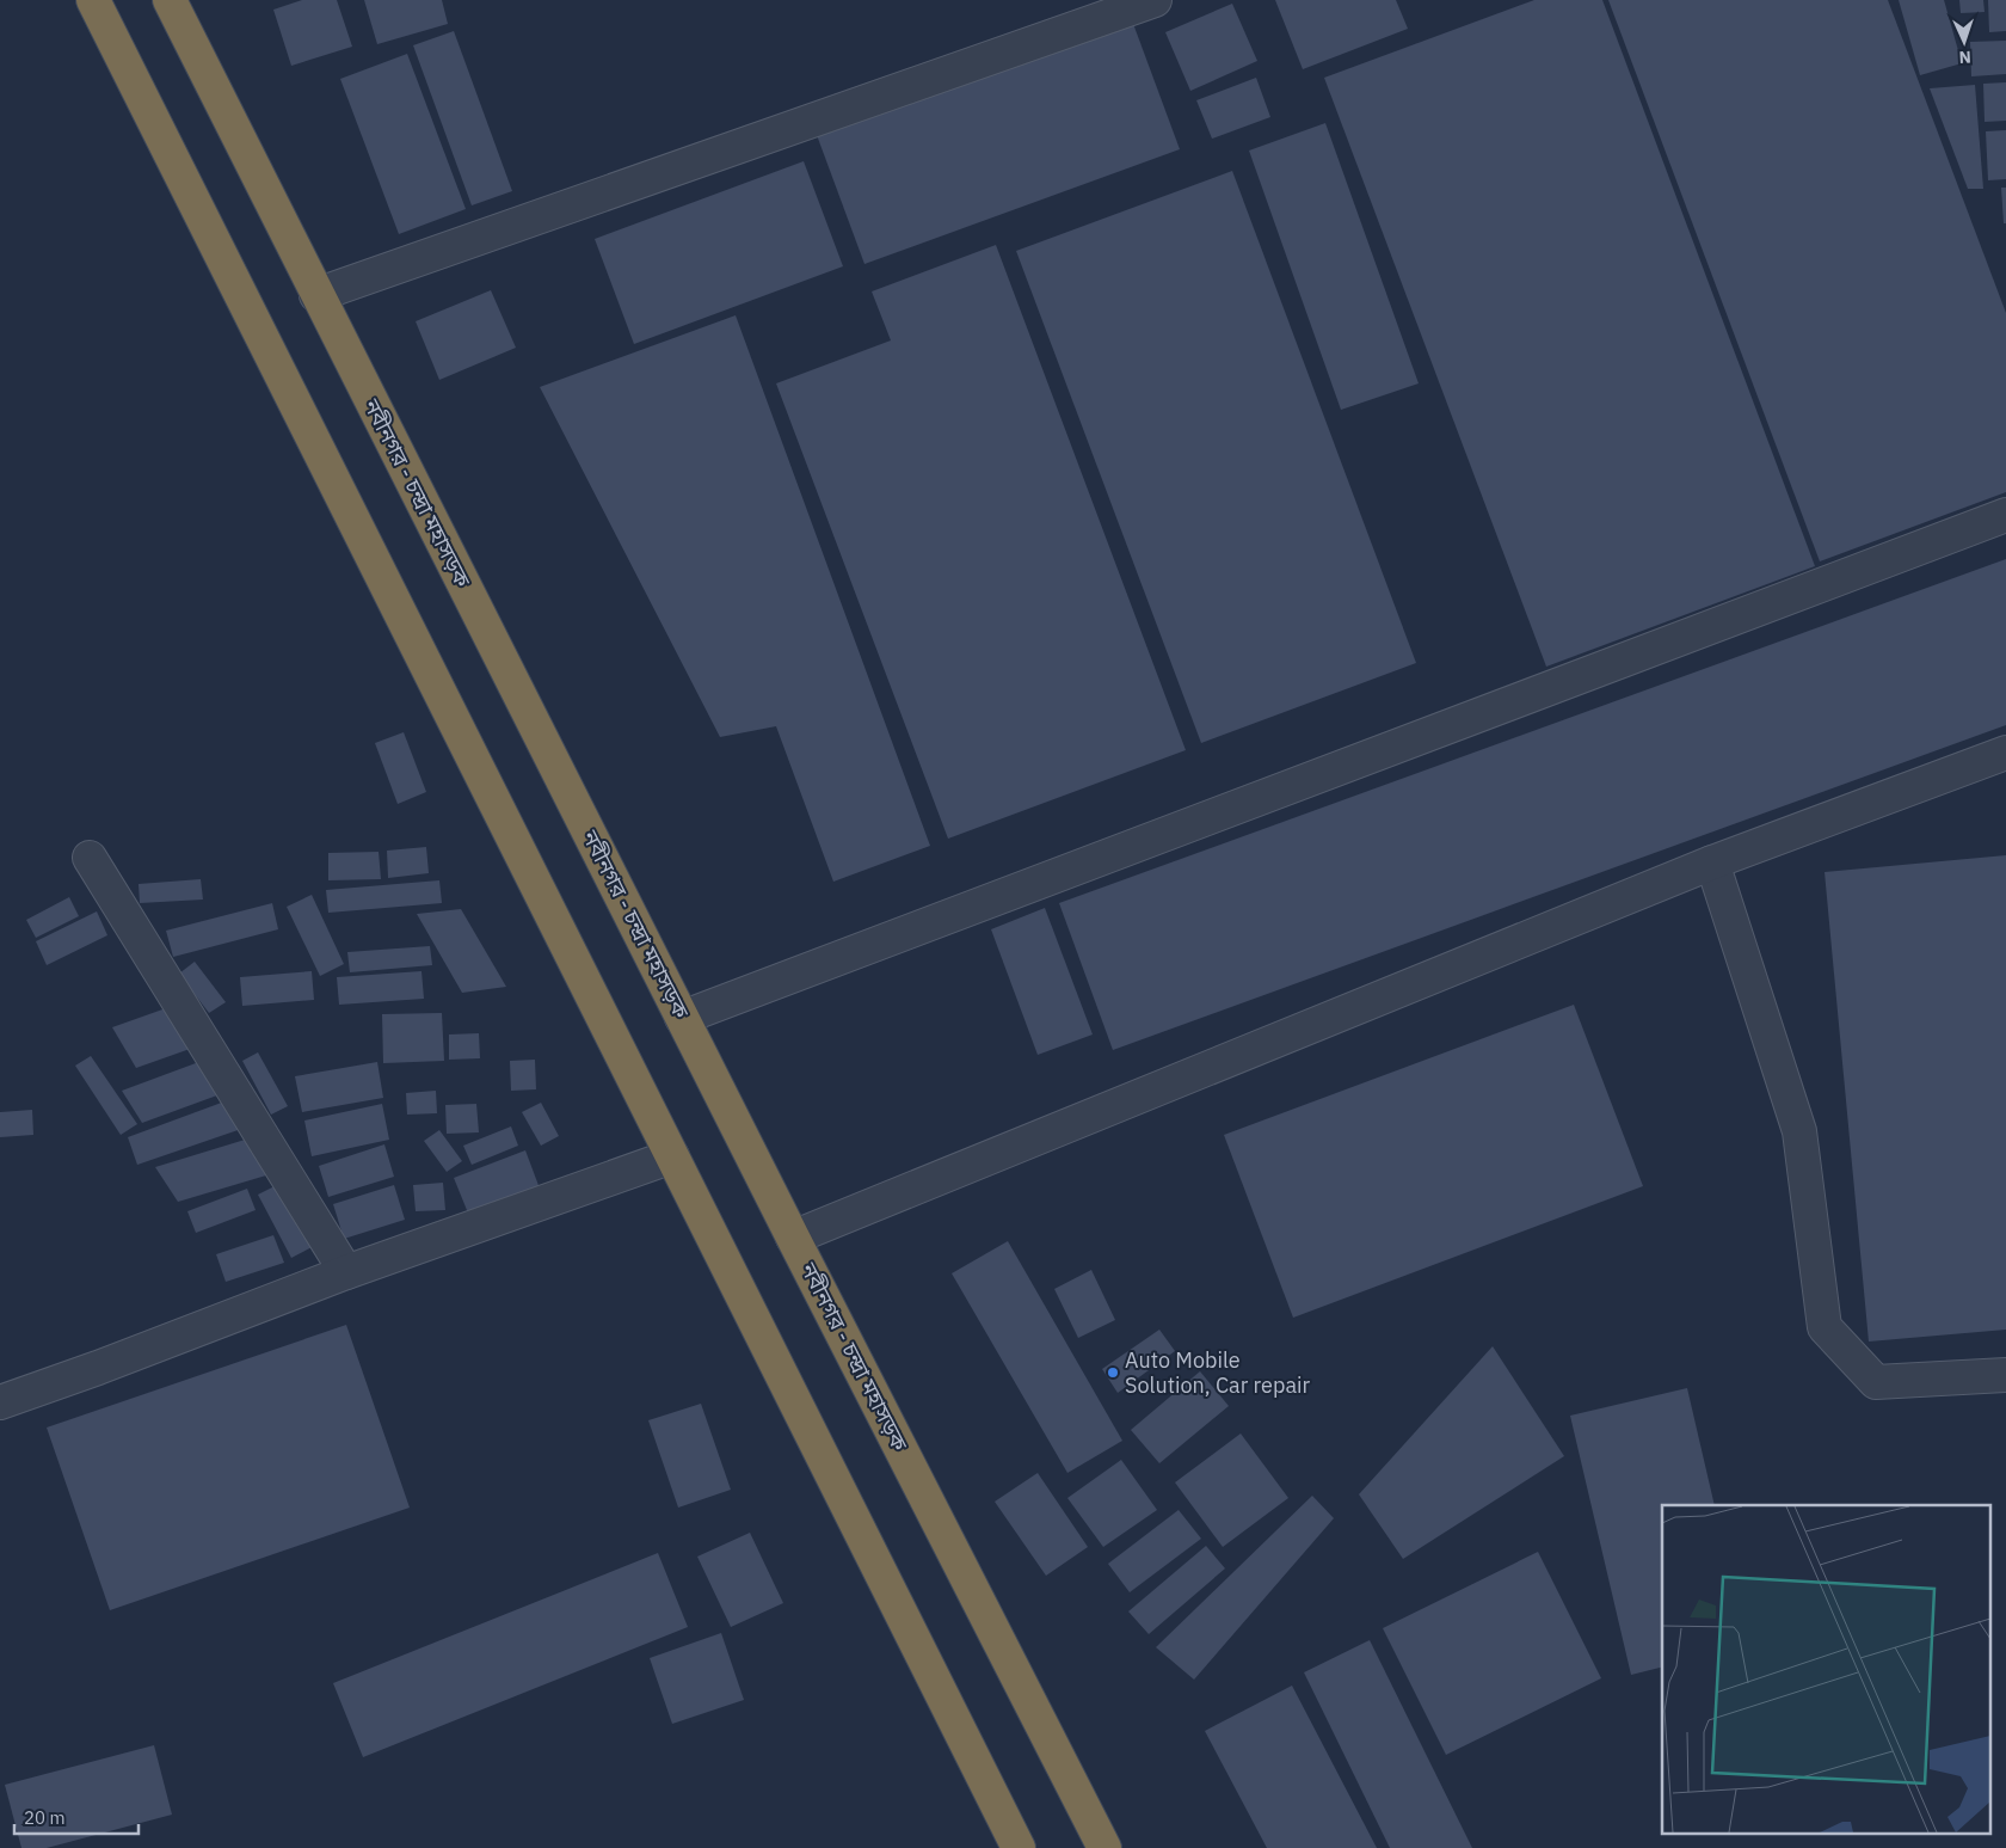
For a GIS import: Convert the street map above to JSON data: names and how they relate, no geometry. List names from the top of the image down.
{
  "streets": {
    "highway": ["নবীনগর - চন্দ্রা মহাসড়ক"]
  },
  "places": ["Auto Mobile Solution, Car repair"],
  "scale_bar": "20 m",
  "north": "bottom"
}
